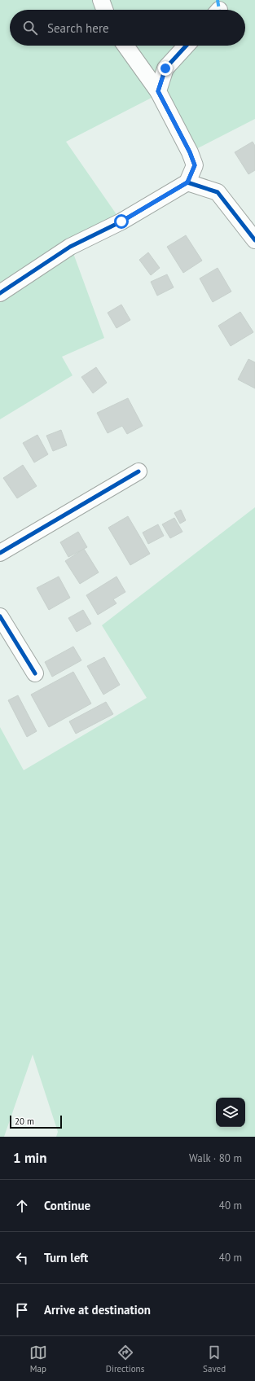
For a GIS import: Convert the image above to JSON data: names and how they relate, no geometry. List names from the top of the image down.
{
  "scale_bar": "20 m",
  "page": {
    "search": "Search here",
    "scale": "20 m",
    "heading": ["1 min", "Walk · 80 m"],
    "list": [
      ["Continue", "40 m"],
      ["Turn left", "40 m"],
      "Arrive at destination"
    ],
    "nav": ["Map", "Directions", "Saved"]
  }
}
